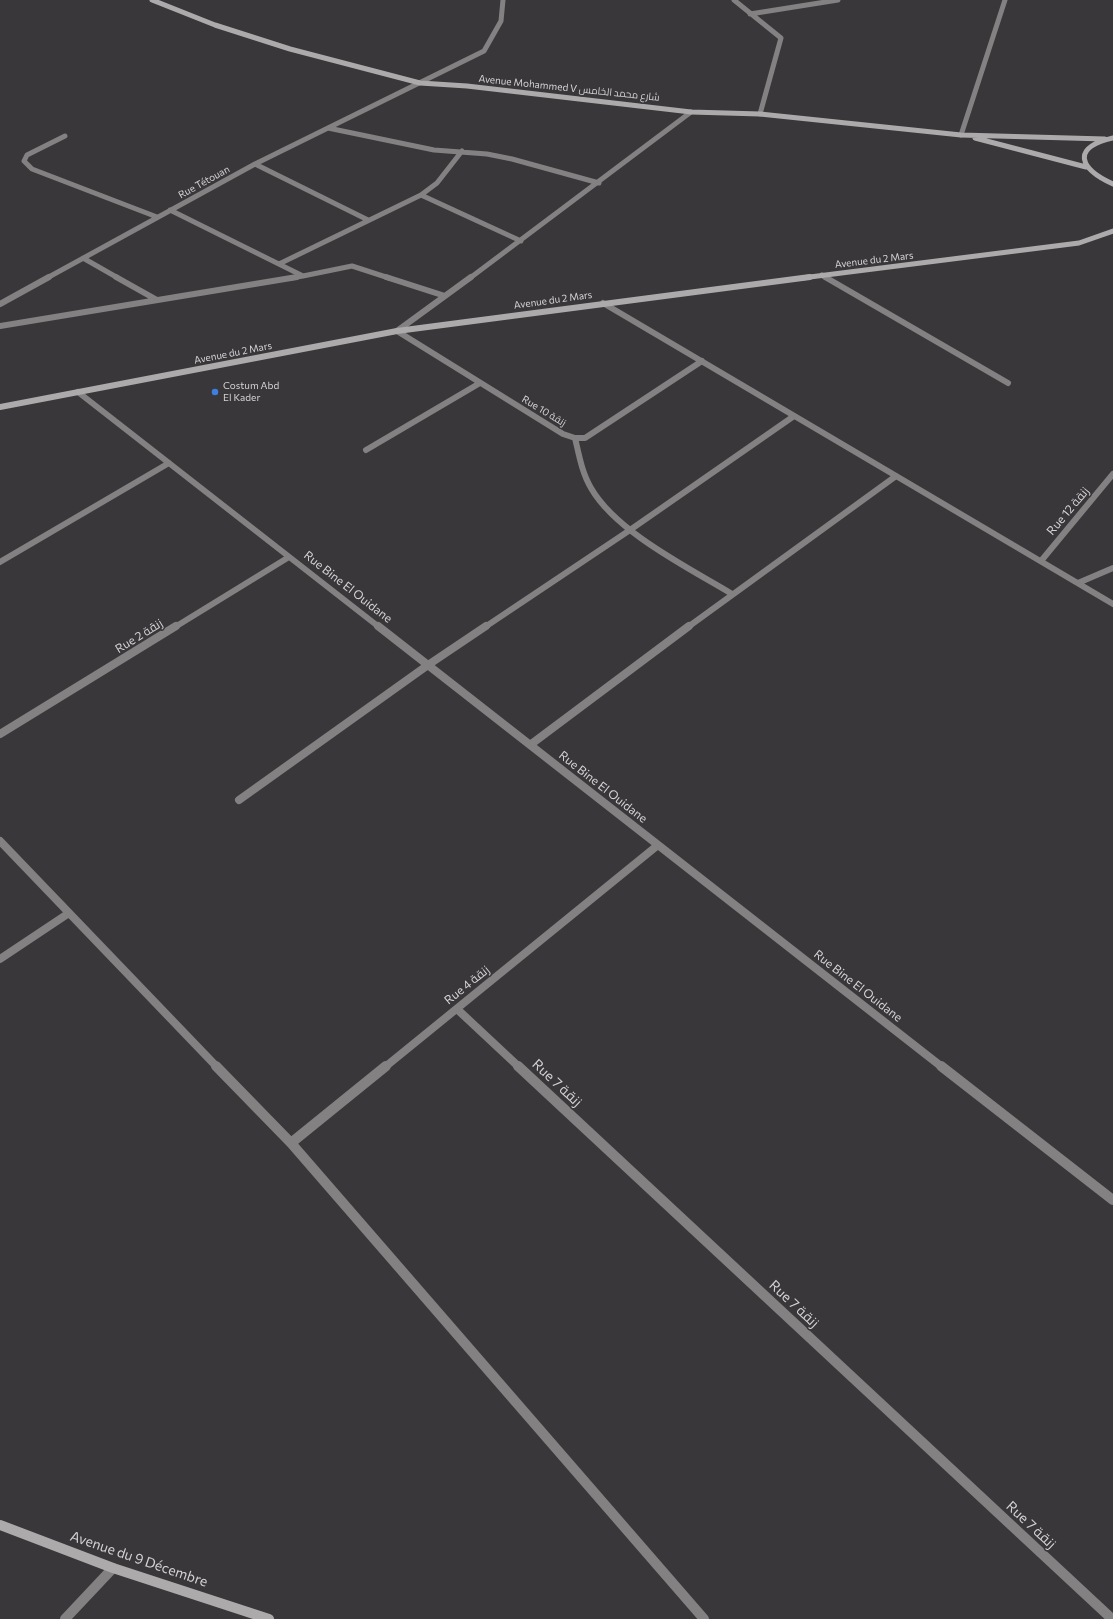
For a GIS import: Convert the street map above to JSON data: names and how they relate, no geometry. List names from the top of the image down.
{
  "streets": {
    "main road": ["Avenue Mohammed V شارع محمد الخامس", "Avenue du 2 Mars", "Avenue du 9 Décembre"],
    "street": [
      "Rue Tétouan",
      "Rue 10 زنقة",
      "Rue 12 زنقة",
      "Rue Bine El Ouidane",
      "Rue 2 زنقة",
      "Rue 4 زنقة",
      "Rue 7 زنقة"
    ]
  },
  "crossings": [
    ["Avenue Mohammed V شارع محمد الخامس", "Rue Tétouan"],
    ["Avenue du 2 Mars", "Rue 10 زنقة"],
    ["Avenue du 2 Mars", "Rue Bine El Ouidane"],
    ["Rue Bine El Ouidane", "Rue 2 زنقة"],
    ["Rue Bine El Ouidane", "Rue 4 زنقة"],
    ["Rue 4 زنقة", "Rue 7 زنقة"]
  ],
  "places": ["Costum Abd El Kader"]
}
